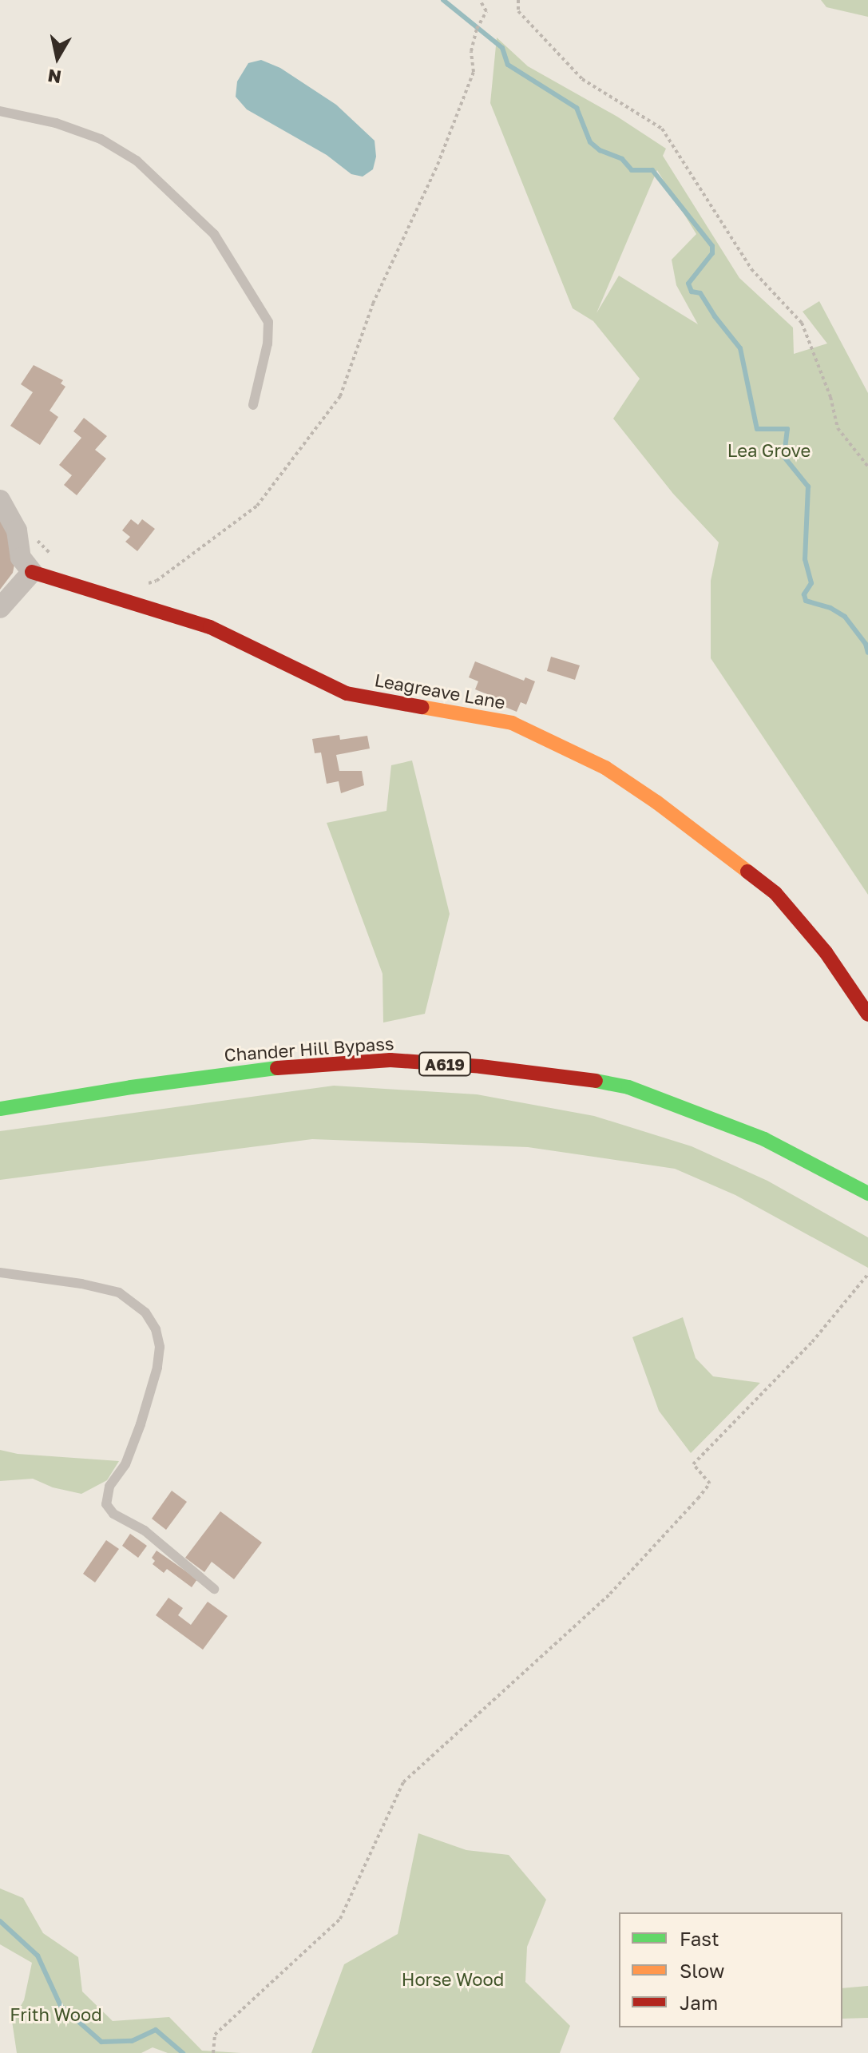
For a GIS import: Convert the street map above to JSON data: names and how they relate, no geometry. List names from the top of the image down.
{
  "streets": {
    "main road": ["Leagreave Lane", "Chander Hill Bypass", "A619"]
  },
  "parks": ["Lea Grove", "Horse Wood", "Frith Wood"],
  "legend": ["Fast", "Slow", "Jam"],
  "north": "bottom"
}
